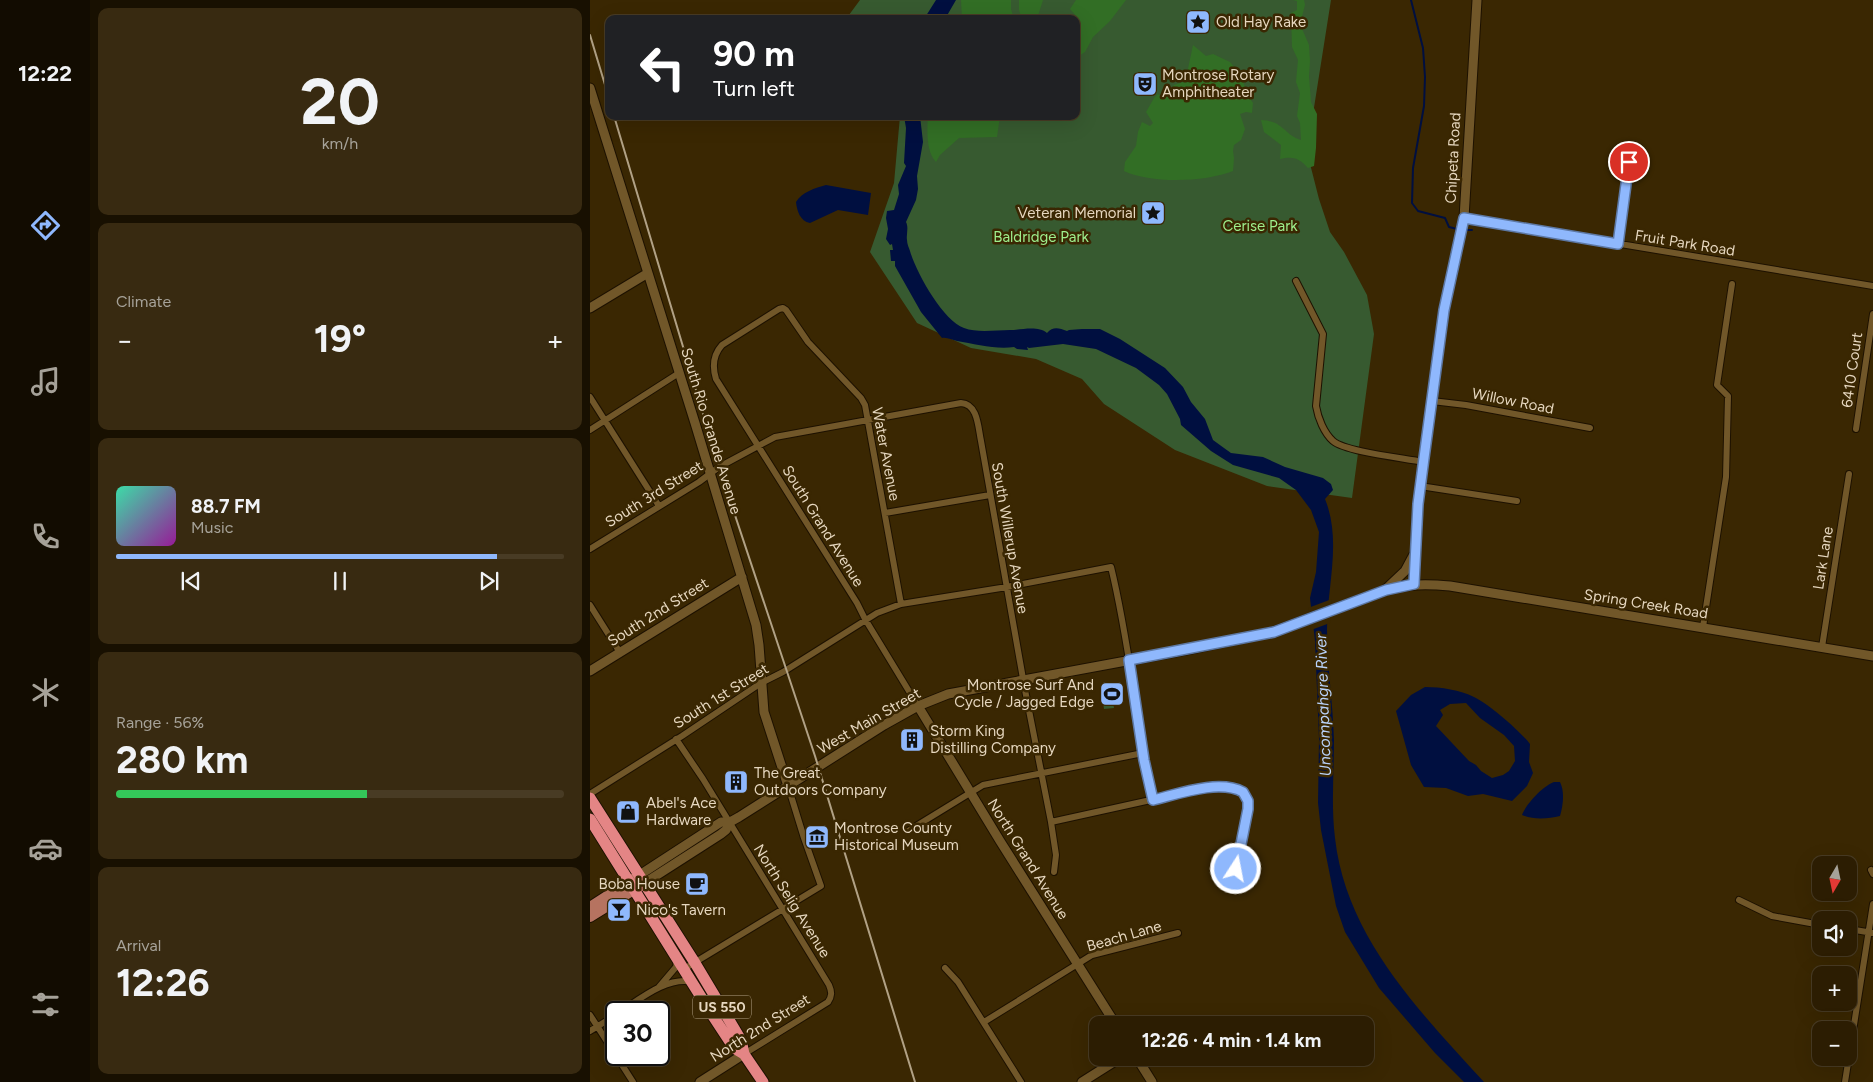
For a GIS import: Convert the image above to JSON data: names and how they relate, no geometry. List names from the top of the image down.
{
  "streets": {
    "highway": ["US 550"],
    "street": [
      "Chipeta Road",
      "Fruit Park Road",
      "6410 Court",
      "Willow Road",
      "South Rio Grande Avenue",
      "Water Avenue",
      "South 3rd Street",
      "South Grand Avenue",
      "South Willerup Avenue",
      "Lark Lane",
      "Spring Creek Road",
      "South 2nd Street",
      "South 1st Street",
      "West Main Street",
      "North Grand Avenue",
      "North Selig Avenue",
      "Beach Lane",
      "North 2nd Street"
    ]
  },
  "crossings": [
    ["Chipeta Road", "Fruit Park Road"],
    ["Chipeta Road", "Willow Road"],
    ["Chipeta Road", "Spring Creek Road"],
    ["Chipeta Road", "West Main Street"],
    ["South Rio Grande Avenue", "South 3rd Street"],
    ["South Rio Grande Avenue", "South 2nd Street"],
    ["South Rio Grande Avenue", "South 1st Street"],
    ["South Rio Grande Avenue", "West Main Street"],
    ["Water Avenue", "South 3rd Street"],
    ["Water Avenue", "South Grand Avenue"],
    ["Water Avenue", "South 1st Street"],
    ["South 3rd Street", "South Grand Avenue"],
    ["South 3rd Street", "South Willerup Avenue"],
    ["South Grand Avenue", "South 1st Street"],
    ["South Grand Avenue", "West Main Street"],
    ["South Grand Avenue", "North Grand Avenue"],
    ["South Willerup Avenue", "South 1st Street"],
    ["South Willerup Avenue", "West Main Street"],
    ["Lark Lane", "Spring Creek Road"],
    ["Spring Creek Road", "West Main Street"],
    ["South 1st Street", "West Main Street"],
    ["South 1st Street", "North Selig Avenue"],
    ["West Main Street", "North Grand Avenue"],
    ["West Main Street", "North Selig Avenue"],
    ["West Main Street", "US 550"],
    ["North Grand Avenue", "Beach Lane"],
    ["North Selig Avenue", "North 2nd Street"],
    ["US 550", "North 2nd Street"]
  ],
  "water": ["Uncompahgre River"],
  "parks": ["Cerise Park", "Baldridge Park"],
  "places": {
    "place": ["Old Hay Rake", "Veteran Memorial"],
    "theatre": ["Montrose Rotary Amphitheater"],
    "sports": ["Montrose Surf And Cycle / Jagged Edge"],
    "building": ["Storm King Distilling Company", "The Great Outdoors Company"],
    "shop": ["Abel's Ace Hardware"],
    "museum": ["Montrose County Historical Museum"],
    "cafe": ["Boba House"],
    "bar": ["Nico's Tavern"]
  },
  "north": "bottom",
  "page": {
    "tabs": "12:22",
    "tile": [
      ["20", "km/h"],
      "Climate",
      ["Range · 56%", "280 km"],
      ["Arrival", "12:26"]
    ],
    "turn": ["90 m", "Turn left"],
    "heat": ["−", "19°", "+"],
    "song": ["88.7 FM", "Music"],
    "map_buttons": ["+", "−"],
    "limit": "30",
    "trip": "12:26 · 4 min · 1.4 km"
  }
}
